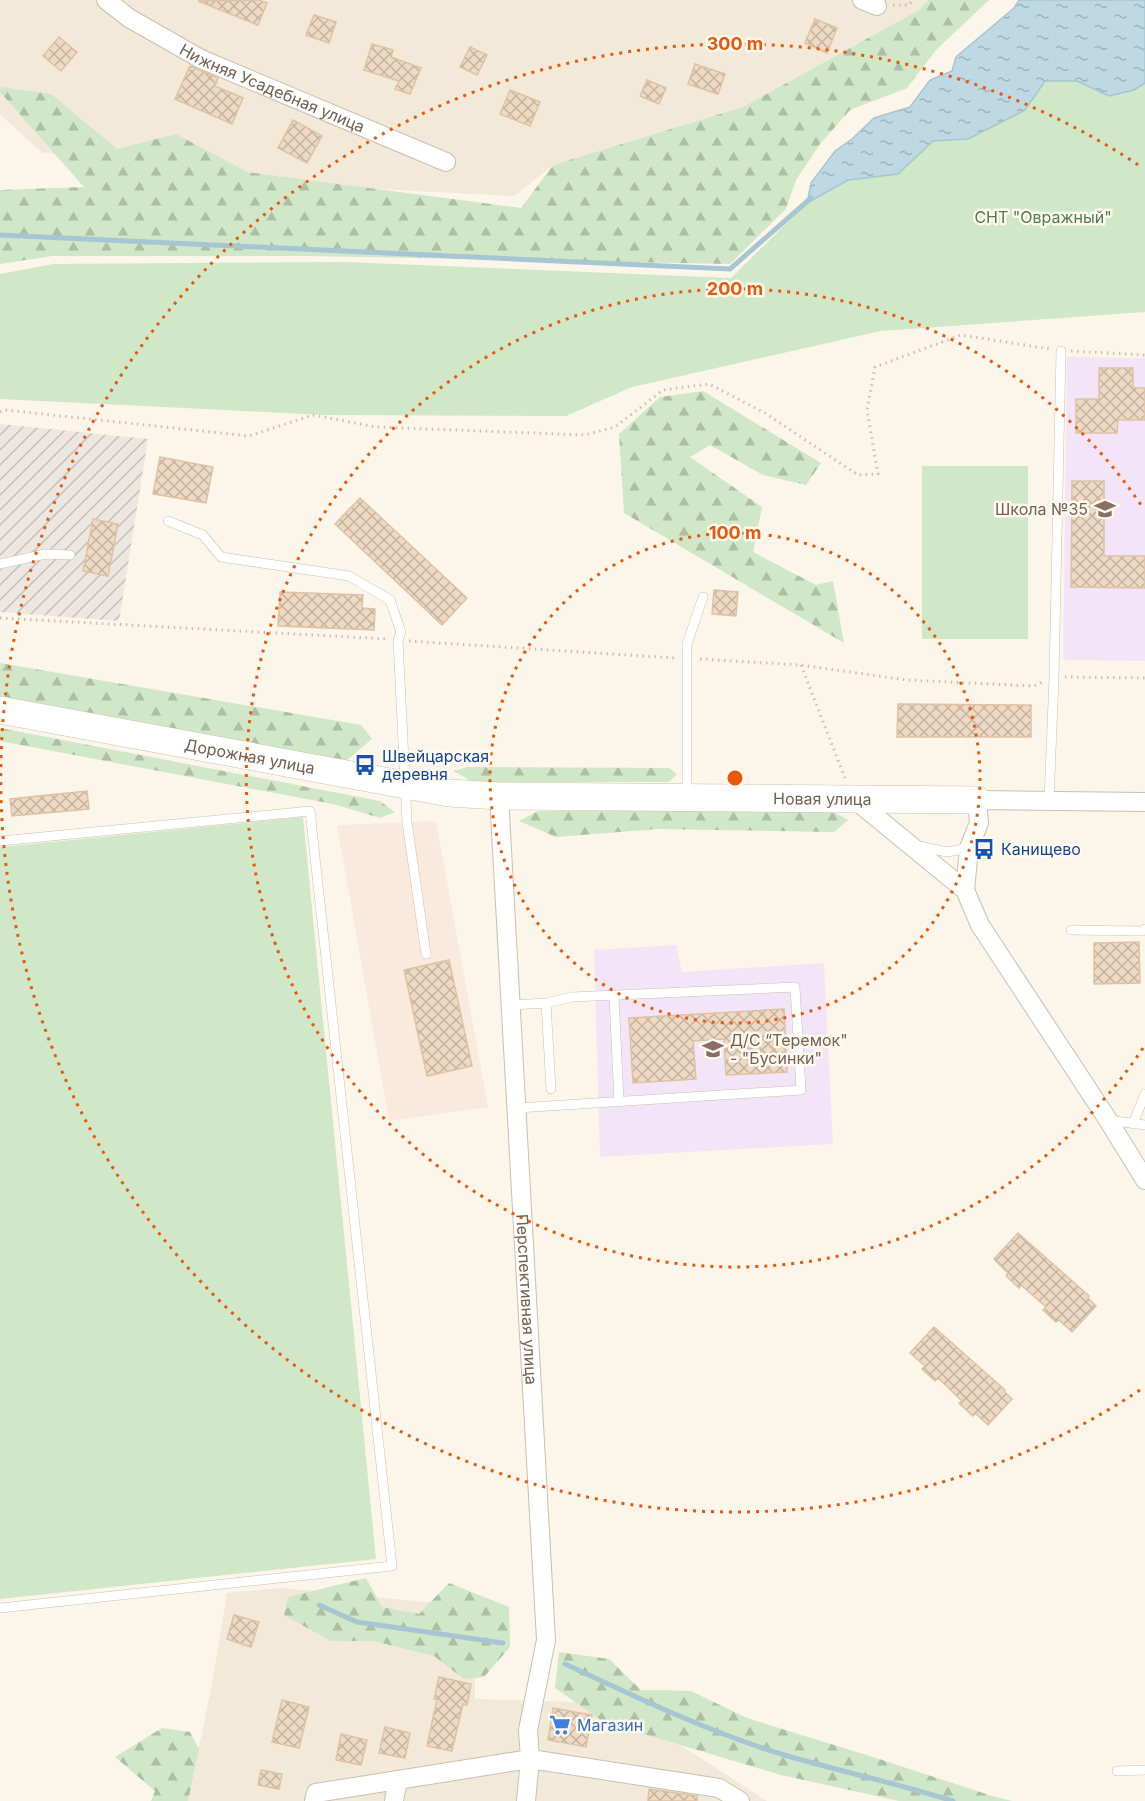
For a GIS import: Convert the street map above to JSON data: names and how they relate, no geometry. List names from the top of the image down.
{
  "streets": {
    "street": [
      "Нижняя Усадебная улица",
      "Дорожная улица",
      "Новая улица",
      "Перспективная улица"
    ]
  },
  "crossings": [
    ["Дорожная улица", "Новая улица"],
    ["Дорожная улица", "Перспективная улица"],
    ["Новая улица", "Перспективная улица"]
  ],
  "parks": ["СНТ \"Овражный\""],
  "places": {
    "school or university": ["Школа №35", "Д/С “Теремок\" - \"Бусинки\""],
    "bus stop": ["Швейцарская деревня", "Канищево"],
    "supermarket": ["Магазин"]
  },
  "rings": ["300 m", "200 m", "100 m"]
}
